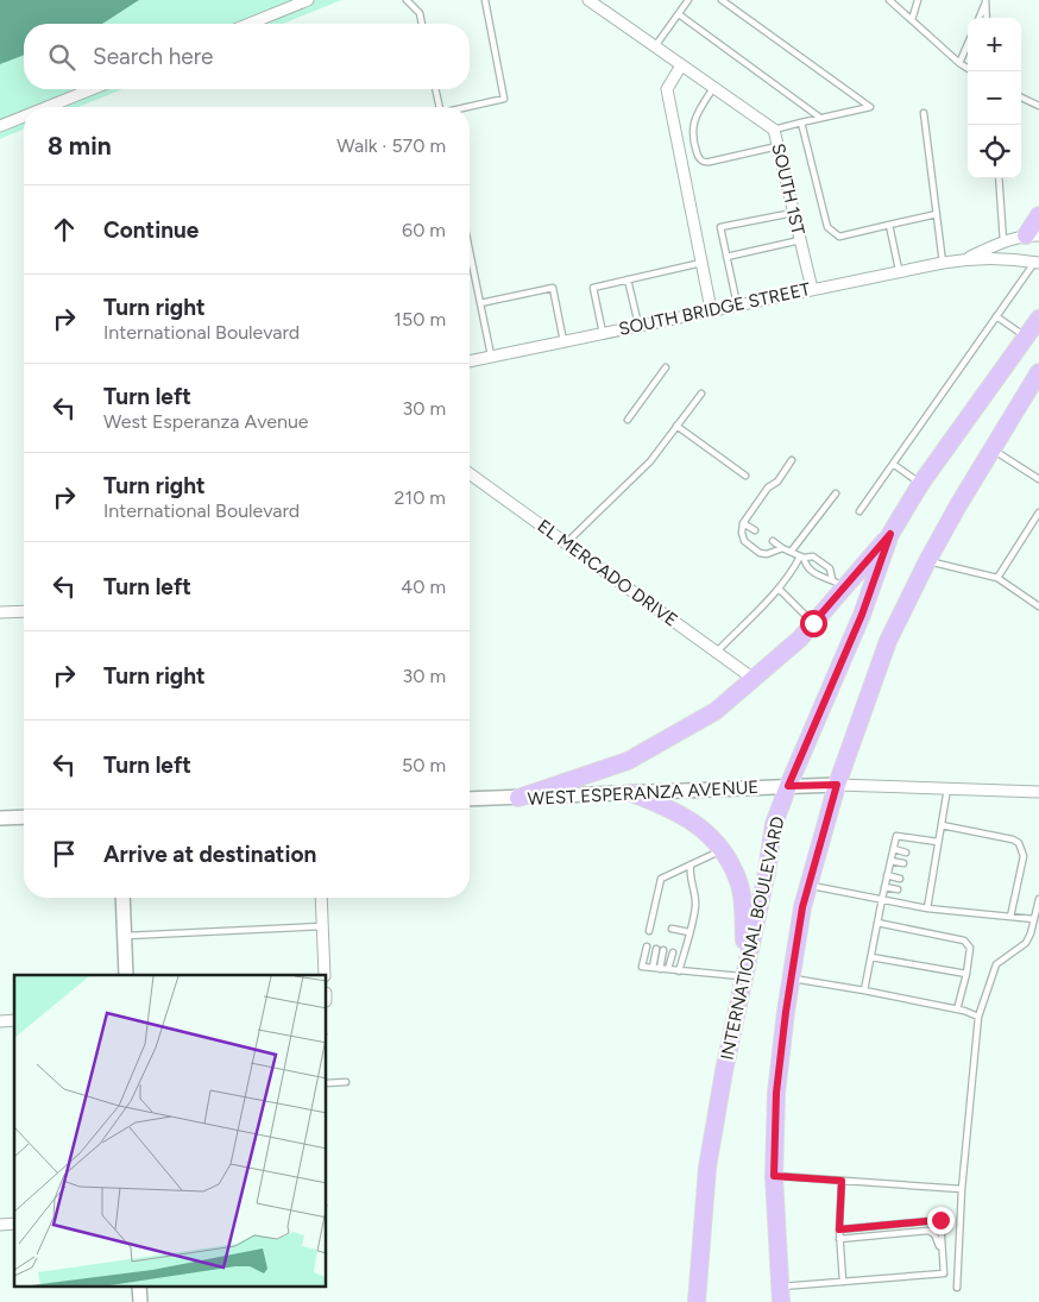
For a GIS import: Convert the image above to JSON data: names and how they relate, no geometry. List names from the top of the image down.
{
  "streets": {
    "main road": ["INTERNATIONAL BOULEVARD"],
    "street": [
      "SOUTH 1ST",
      "SOUTH BRIDGE STREET",
      "EL MERCADO DRIVE",
      "WEST ESPERANZA AVENUE"
    ]
  },
  "crossings": [
    ["SOUTH 1ST", "SOUTH BRIDGE STREET"],
    ["WEST ESPERANZA AVENUE", "INTERNATIONAL BOULEVARD"]
  ],
  "page": {
    "map_buttons": ["+", "−"],
    "search": "Search here",
    "heading": ["8 min", "Walk · 570 m"],
    "list": [
      ["Continue", "60 m"],
      ["Turn right", "International Boulevard", "150 m"],
      ["Turn left", "West Esperanza Avenue", "30 m"],
      ["Turn right", "International Boulevard", "210 m"],
      ["Turn left", "40 m"],
      ["Turn right", "30 m"],
      ["Turn left", "50 m"],
      "Arrive at destination"
    ]
  }
}
